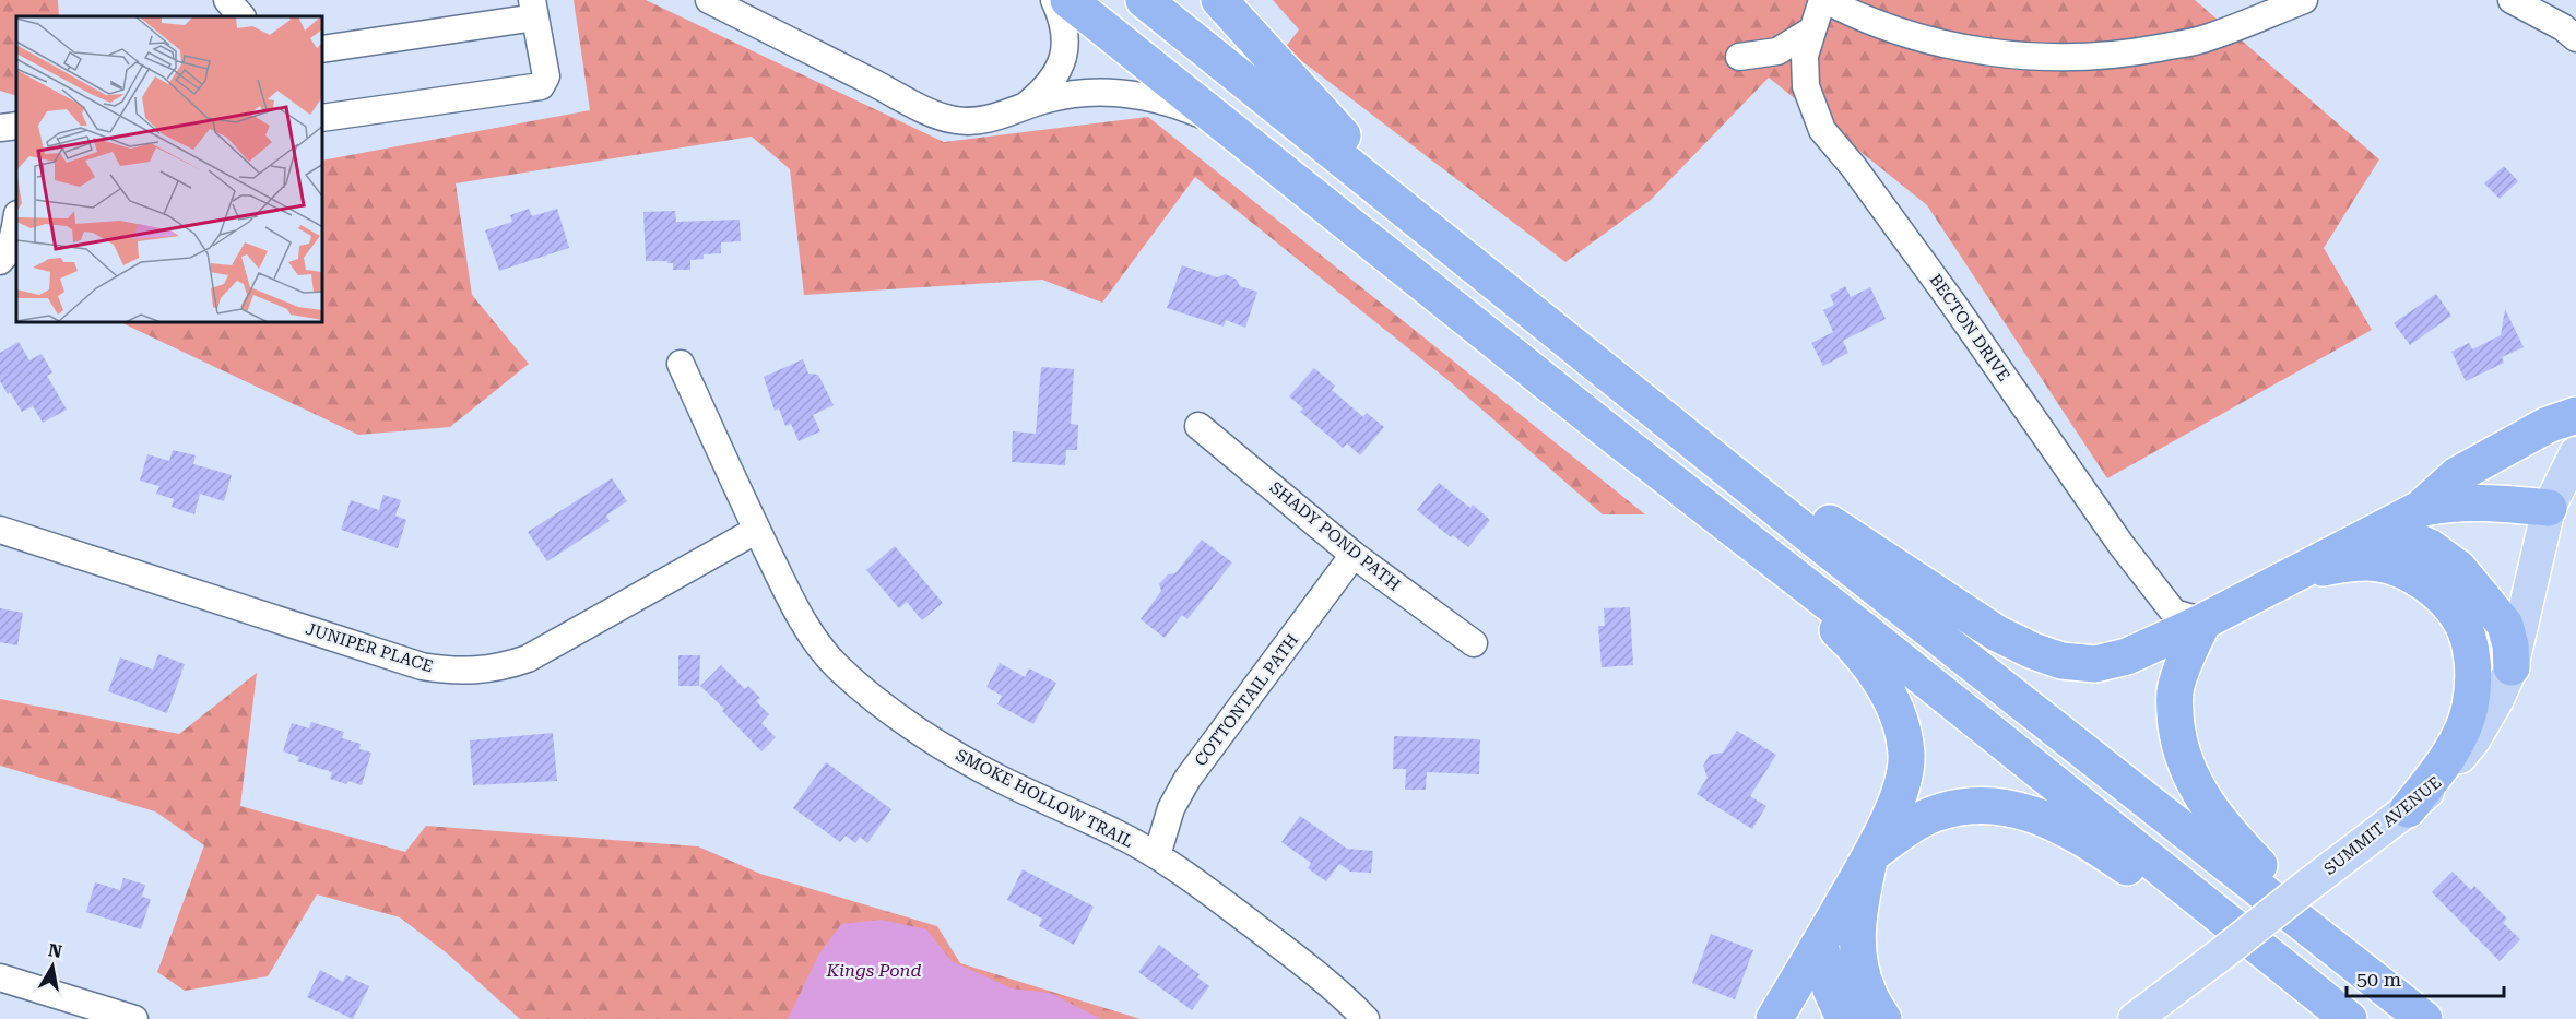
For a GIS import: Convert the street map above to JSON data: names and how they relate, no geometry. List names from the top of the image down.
{
  "streets": {
    "main road": ["SUMMIT AVENUE"],
    "street": [
      "BECTON DRIVE",
      "SHADY POND PATH",
      "JUNIPER PLACE",
      "COTTONTAIL PATH",
      "SMOKE HOLLOW TRAIL"
    ]
  },
  "crossings": [
    ["SHADY POND PATH", "COTTONTAIL PATH"],
    ["JUNIPER PLACE", "SMOKE HOLLOW TRAIL"],
    ["COTTONTAIL PATH", "SMOKE HOLLOW TRAIL"]
  ],
  "water": ["Kings Pond"],
  "scale_bar": "50 m",
  "north": "top"
}
